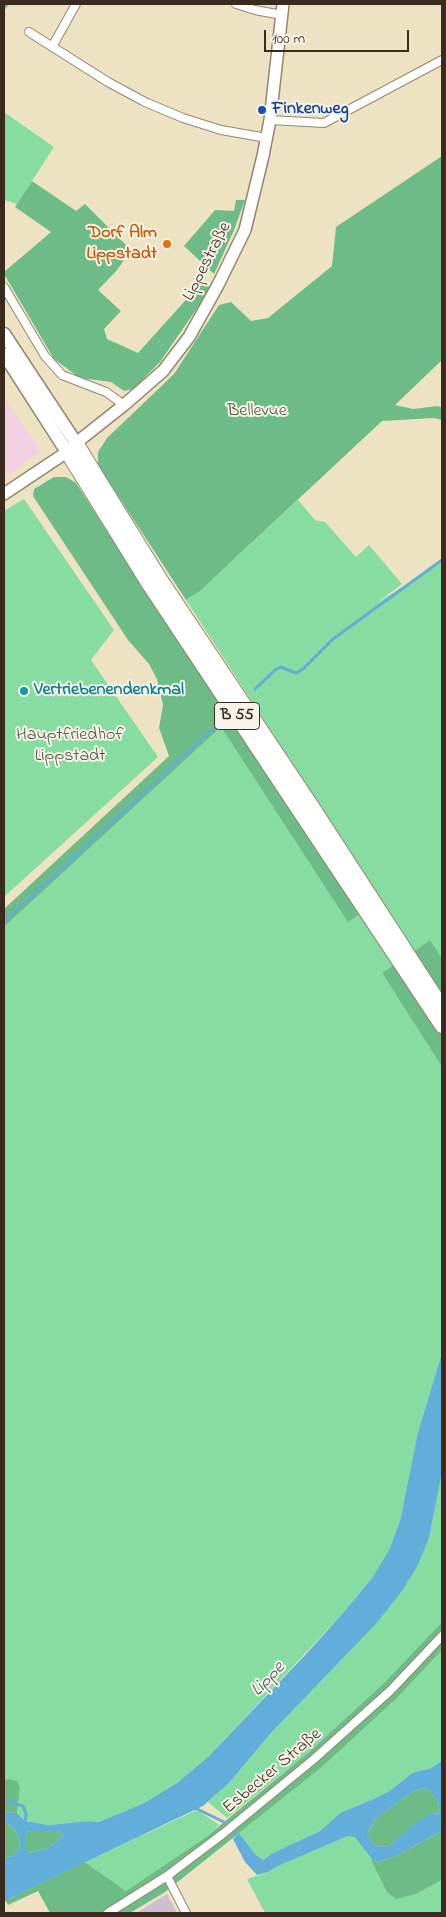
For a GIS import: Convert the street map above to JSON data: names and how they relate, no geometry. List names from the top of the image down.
{
  "streets": {
    "highway": ["B 55"],
    "main road": ["Lippestraße"],
    "street": ["Esbecker Straße"]
  },
  "crossings": [
    ["Lippestraße", "B 55"]
  ],
  "water": ["Lippe"],
  "parks": ["Bellevue", "Hauptfriedhof Lippstadt"],
  "places": ["Finkenweg", "Dorf Alm Lippstadt", "Vertriebenendenkmal"],
  "scale_bar": "100 m"
}
